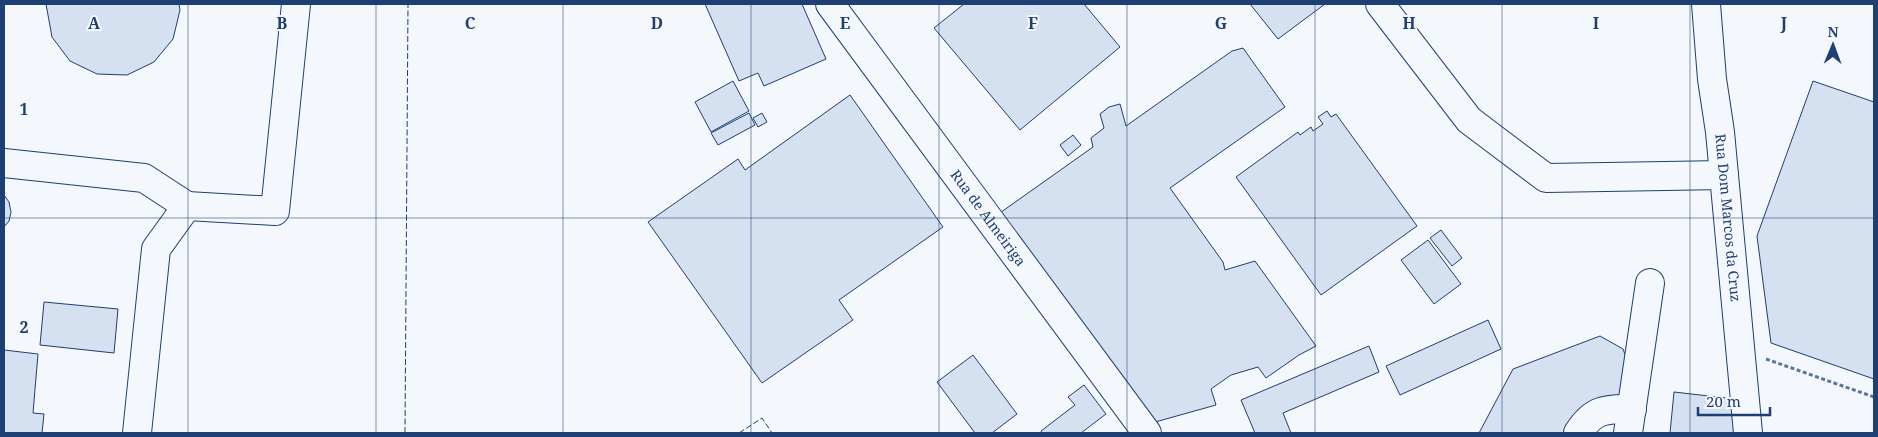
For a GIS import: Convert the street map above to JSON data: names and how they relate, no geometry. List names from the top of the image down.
{
  "streets": {
    "street": ["Rua Dom Marcos da Cruz", "Rua de Almeiriga"]
  },
  "scale_bar": "20 m",
  "north": "top",
  "grid": {
    "columns": [
      "A",
      "B",
      "C",
      "D",
      "E",
      "F",
      "G",
      "H",
      "I",
      "J"
    ],
    "rows": ["1", "2"]
  }
}
